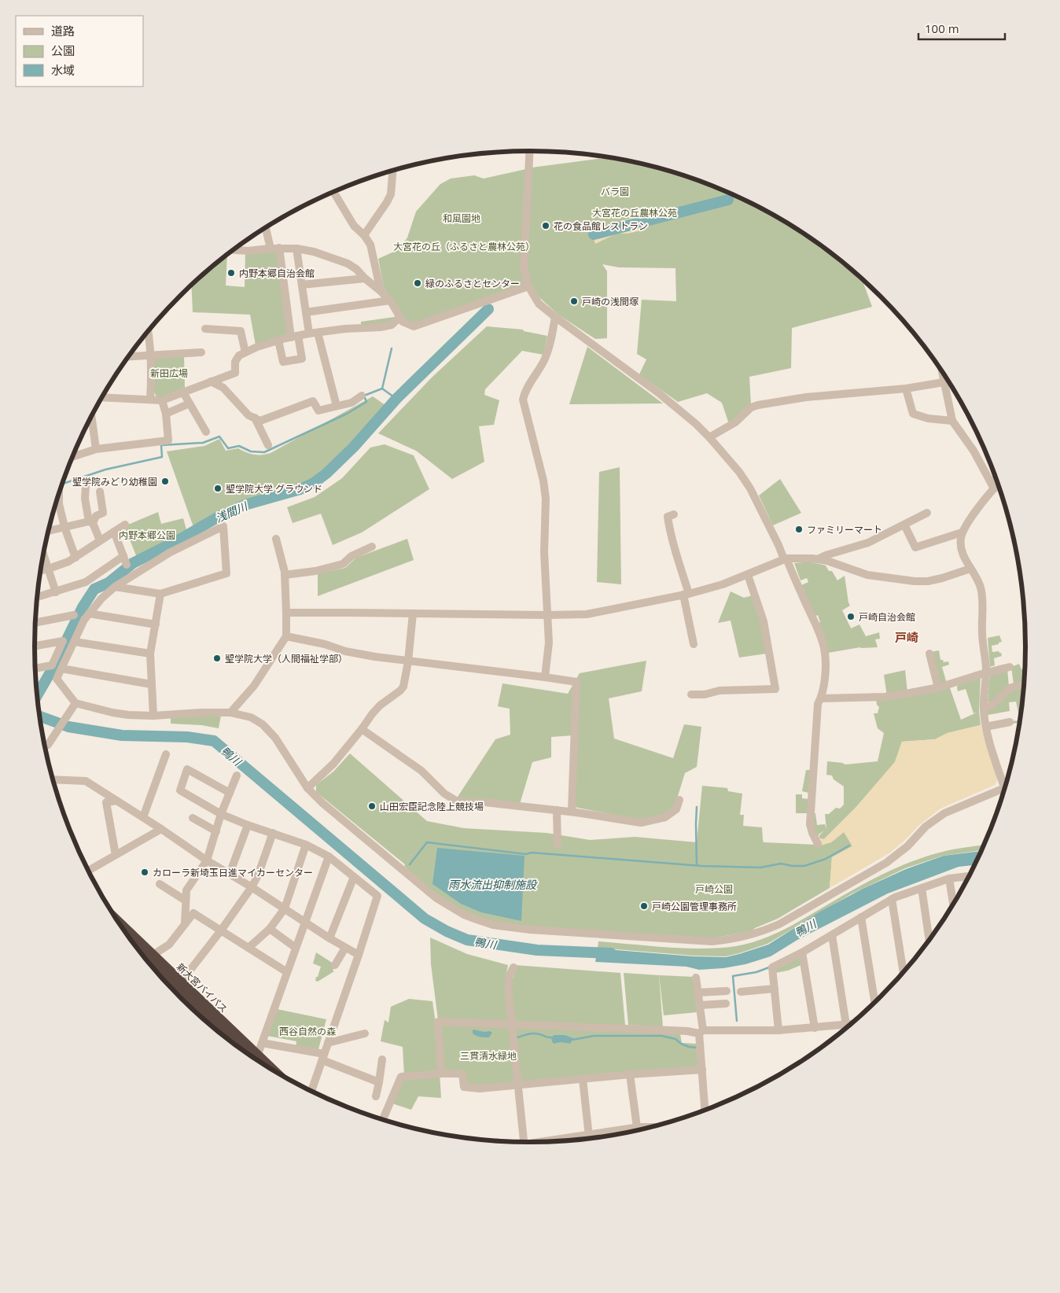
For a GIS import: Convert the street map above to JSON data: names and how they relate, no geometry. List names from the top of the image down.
{
  "streets": {
    "highway": ["新大宮バイパス"]
  },
  "districts": ["戸崎"],
  "water": ["浅間川", "鴨川", "雨水流出抑制施設"],
  "parks": [
    "バラ園",
    "大宮花の丘農林公苑",
    "和風園地",
    "大宮花の丘（ふるさと農林公苑）",
    "新田広場",
    "内野本郷公園",
    "戸崎公園",
    "西谷自然の森",
    "三貫清水緑地"
  ],
  "places": [
    "花の食品館レストラン",
    "内野本郷自治会館",
    "緑のふるさとセンター",
    "戸崎の浅間塚",
    "聖学院みどり幼稚園",
    "聖学院大学 グラウンド",
    "ファミリーマート",
    "戸崎自治会館",
    "聖学院大学（人間福祉学部）",
    "山田宏臣記念陸上競技場",
    "カローラ新埼玉日進マイカーセンター",
    "戸崎公園管理事務所"
  ],
  "legend": ["道路", "公園", "水域"],
  "scale_bar": "100 m"
}
